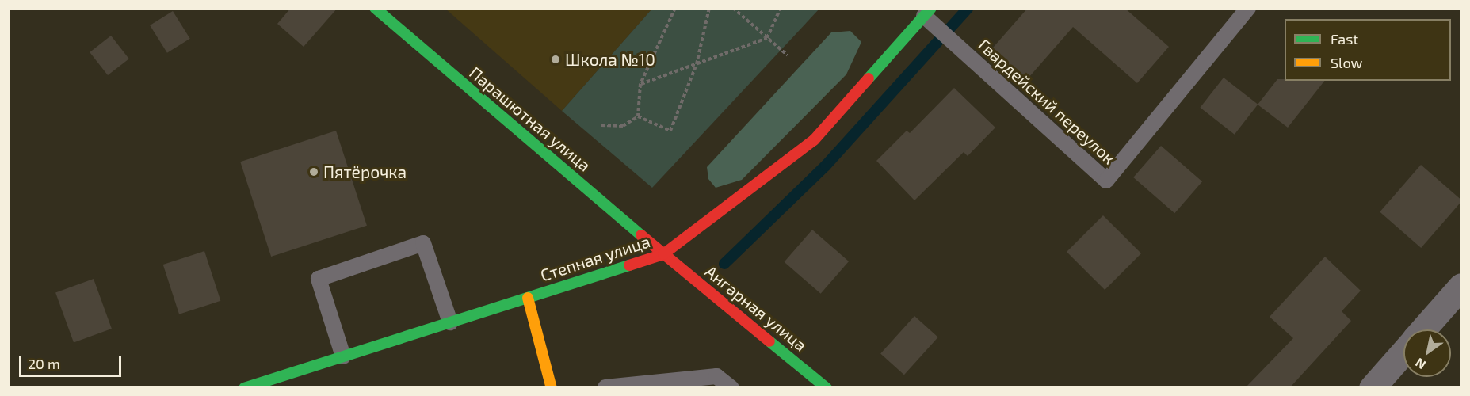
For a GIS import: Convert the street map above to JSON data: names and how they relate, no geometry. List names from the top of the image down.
{
  "streets": {
    "street": ["Парашютная улица", "Степная улица", "Ангарная улица"],
    "lane": ["Гвардейский переулок"]
  },
  "crossings": [
    ["Гвардейский переулок", "Степная улица"],
    ["Парашютная улица", "Степная улица"],
    ["Парашютная улица", "Ангарная улица"],
    ["Степная улица", "Ангарная улица"]
  ],
  "places": ["Школа №10", "Пятёрочка"],
  "legend": ["Fast", "Slow"],
  "scale_bar": "20 m",
  "north": "bottom left"
}
